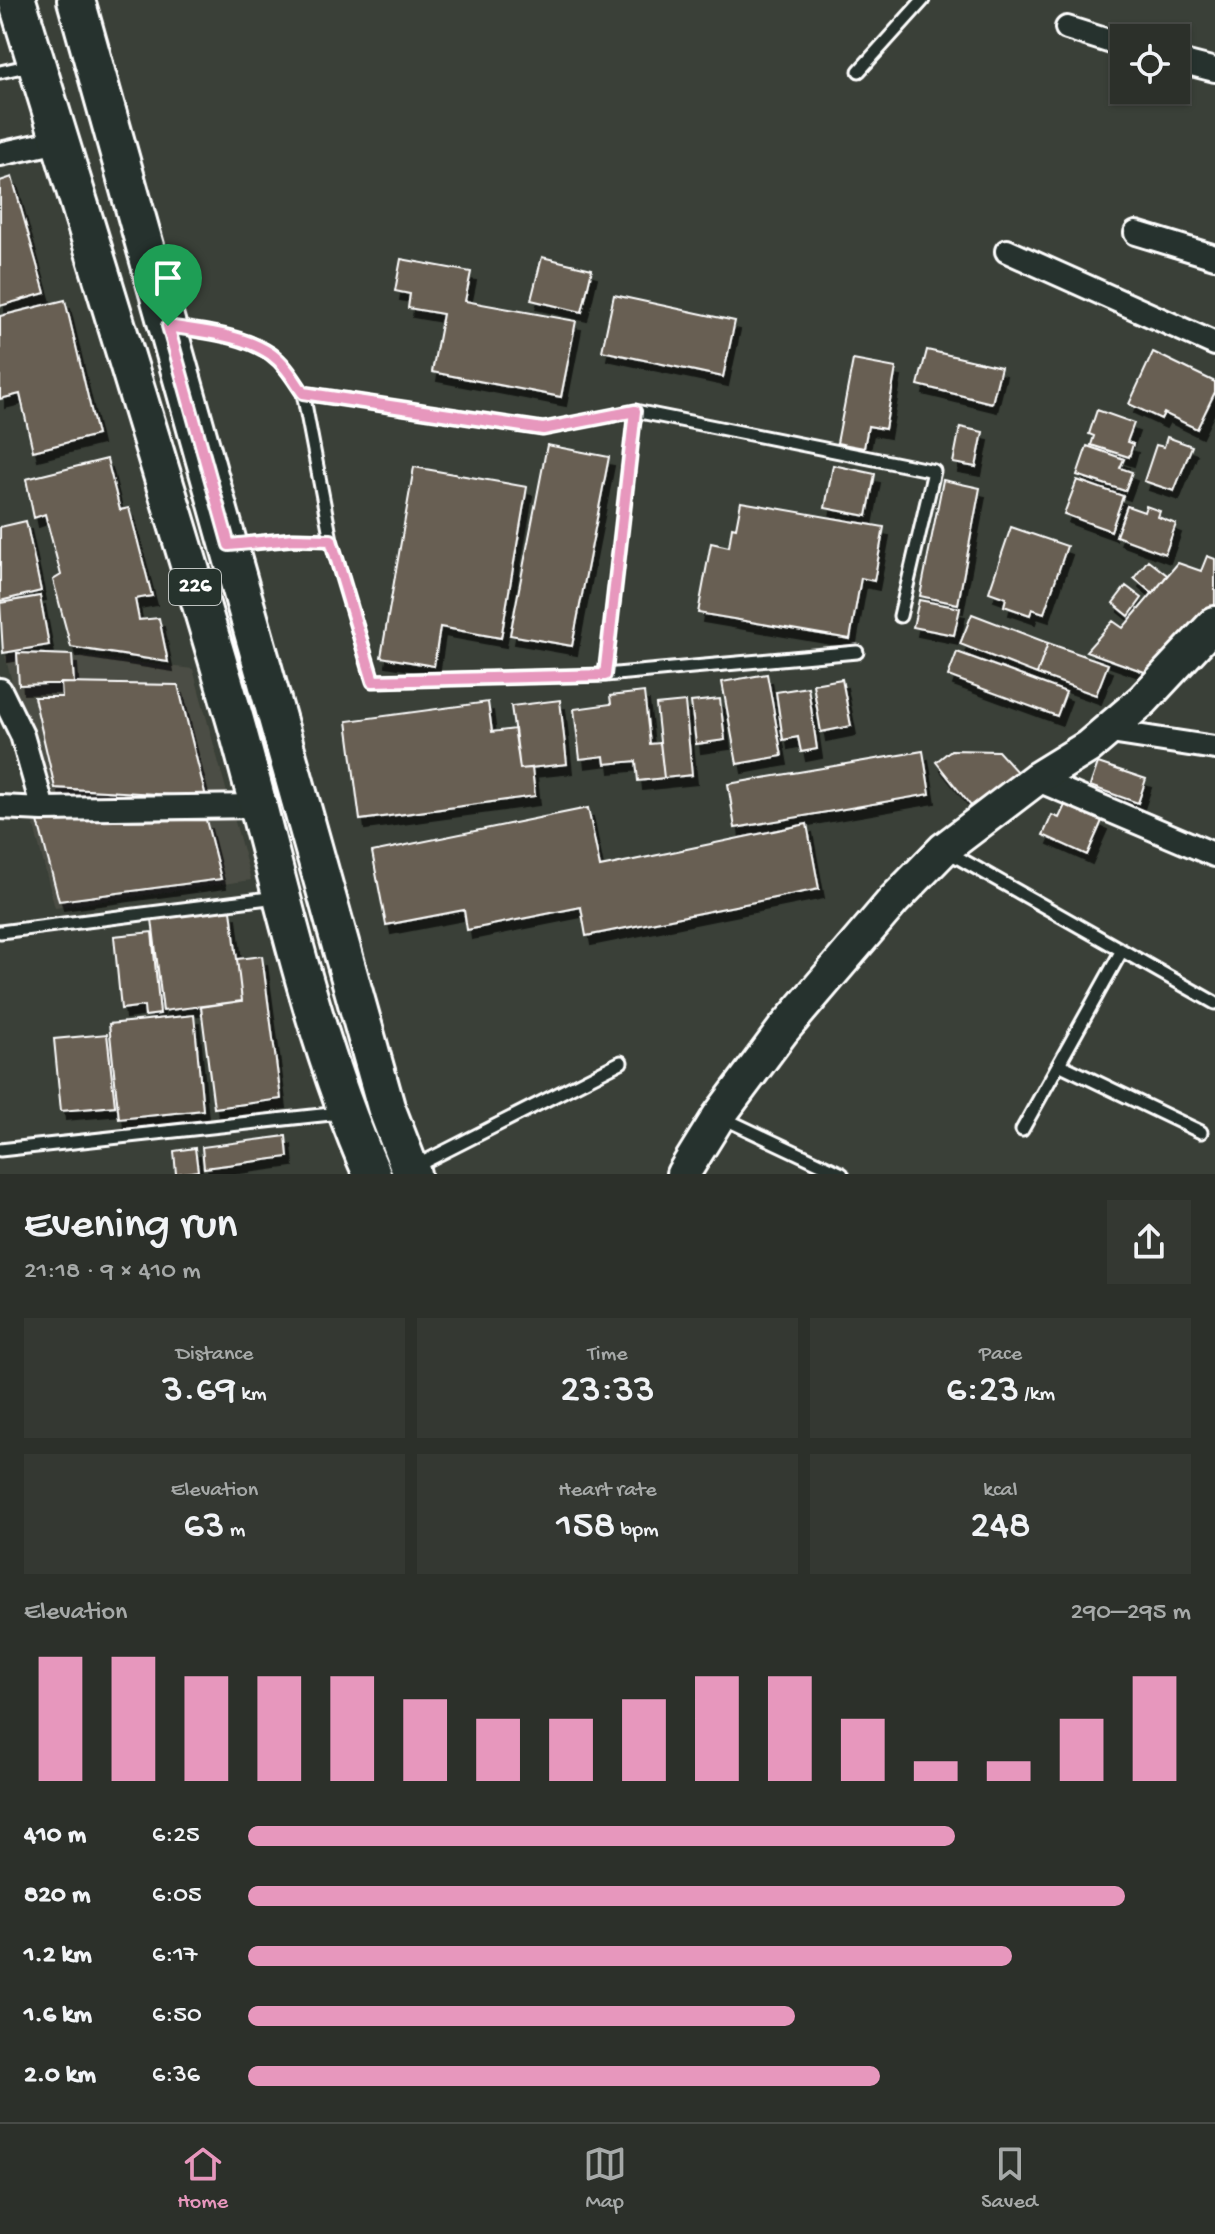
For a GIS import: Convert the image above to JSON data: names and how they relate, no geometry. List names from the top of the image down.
{
  "streets": {
    "main road": ["226"]
  },
  "page": {
    "heading": ["Evening run", "21:18 · 9 × 410 m"],
    "stats": [
      ["Distance", "3.69 km"],
      ["Time", "23:33"],
      ["Pace", "6:23 /km"],
      ["Elevation", "63 m"],
      ["Heart rate", "158 bpm"],
      ["kcal", "248"]
    ],
    "chart": ["Elevation", "290–295 m"],
    "list": [
      {
        "name": "410 m",
        "note": "6:25"
      },
      {
        "name": "820 m",
        "note": "6:05"
      },
      {
        "name": "1.2 km",
        "note": "6:17"
      },
      {
        "name": "1.6 km",
        "note": "6:50"
      },
      {
        "name": "2.0 km",
        "note": "6:36"
      }
    ],
    "tabs": ["Home", "Map", "Saved"]
  }
}
